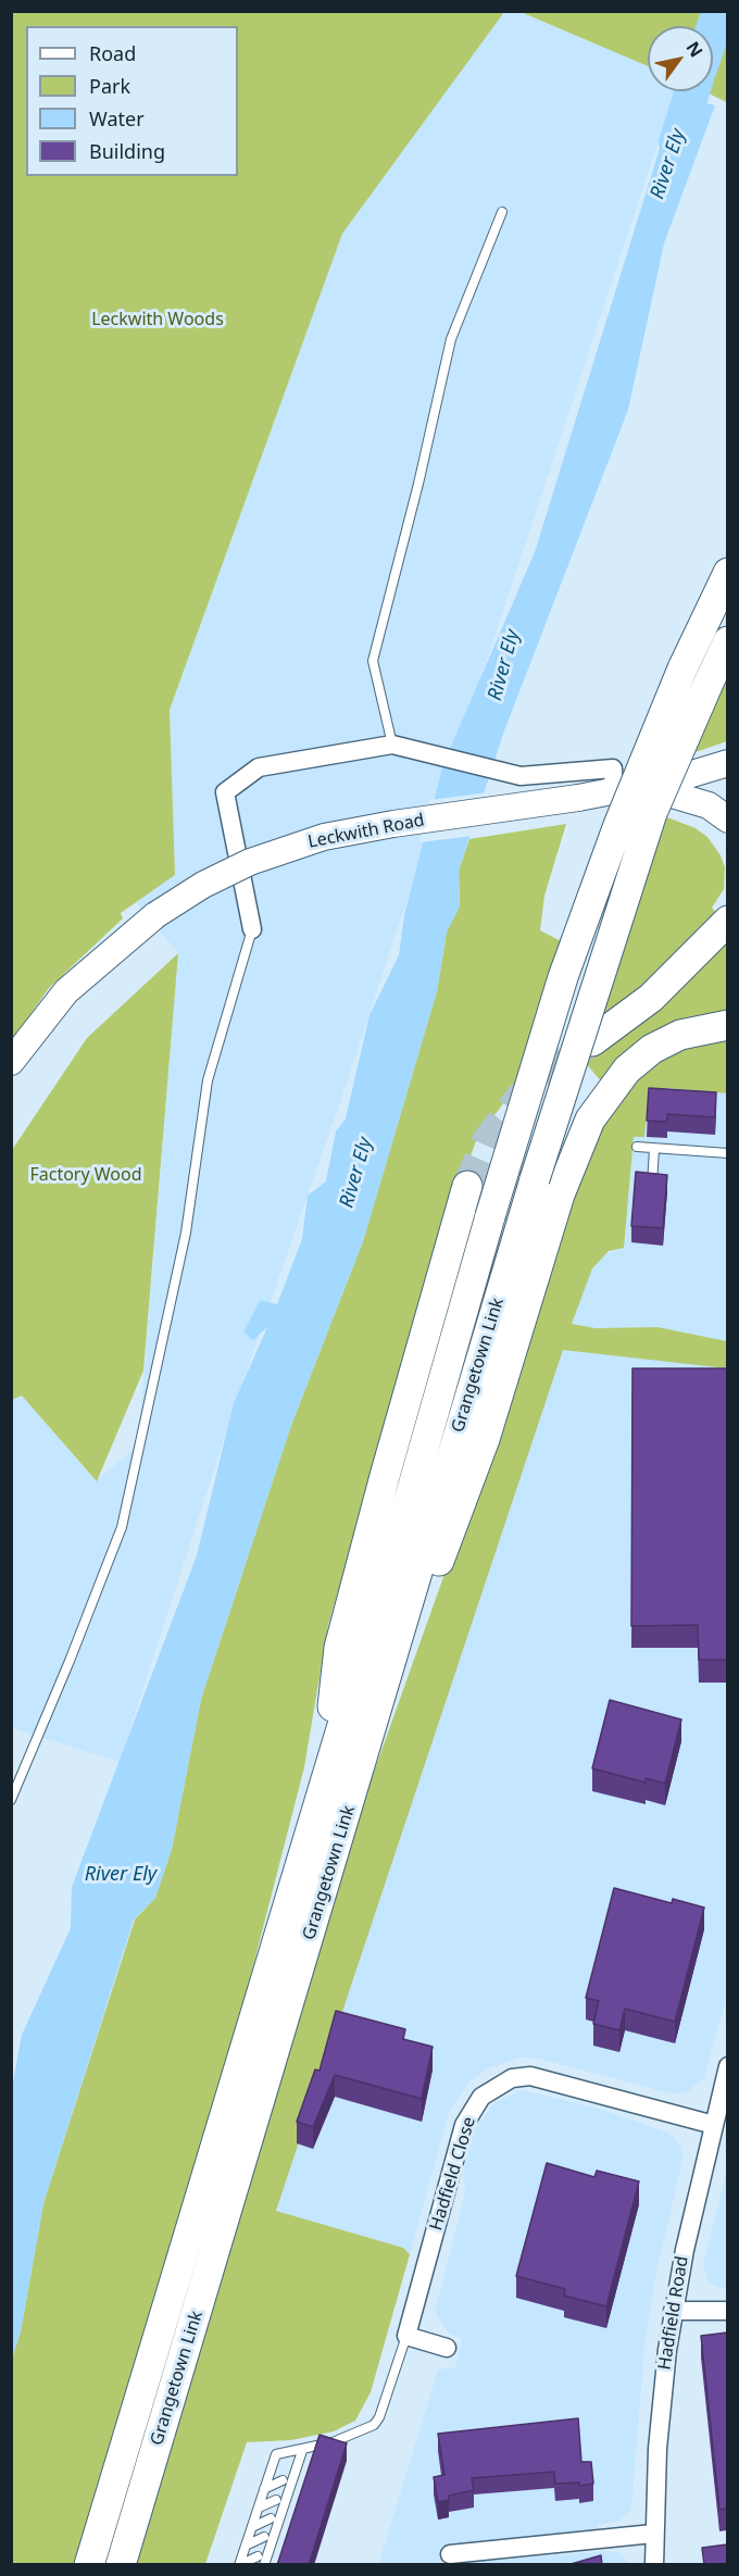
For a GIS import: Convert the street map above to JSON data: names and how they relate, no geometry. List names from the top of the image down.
{
  "streets": {
    "main road": ["Leckwith Road", "Grangetown Link"],
    "street": ["Hadfield Close", "Hadfield Road"]
  },
  "crossings": [
    ["Hadfield Close", "Hadfield Road"]
  ],
  "water": ["River Ely"],
  "parks": ["Leckwith Woods", "Factory Wood"],
  "legend": [
    "Road",
    "Park",
    "Water",
    "Building"
  ],
  "north": "top right"
}
